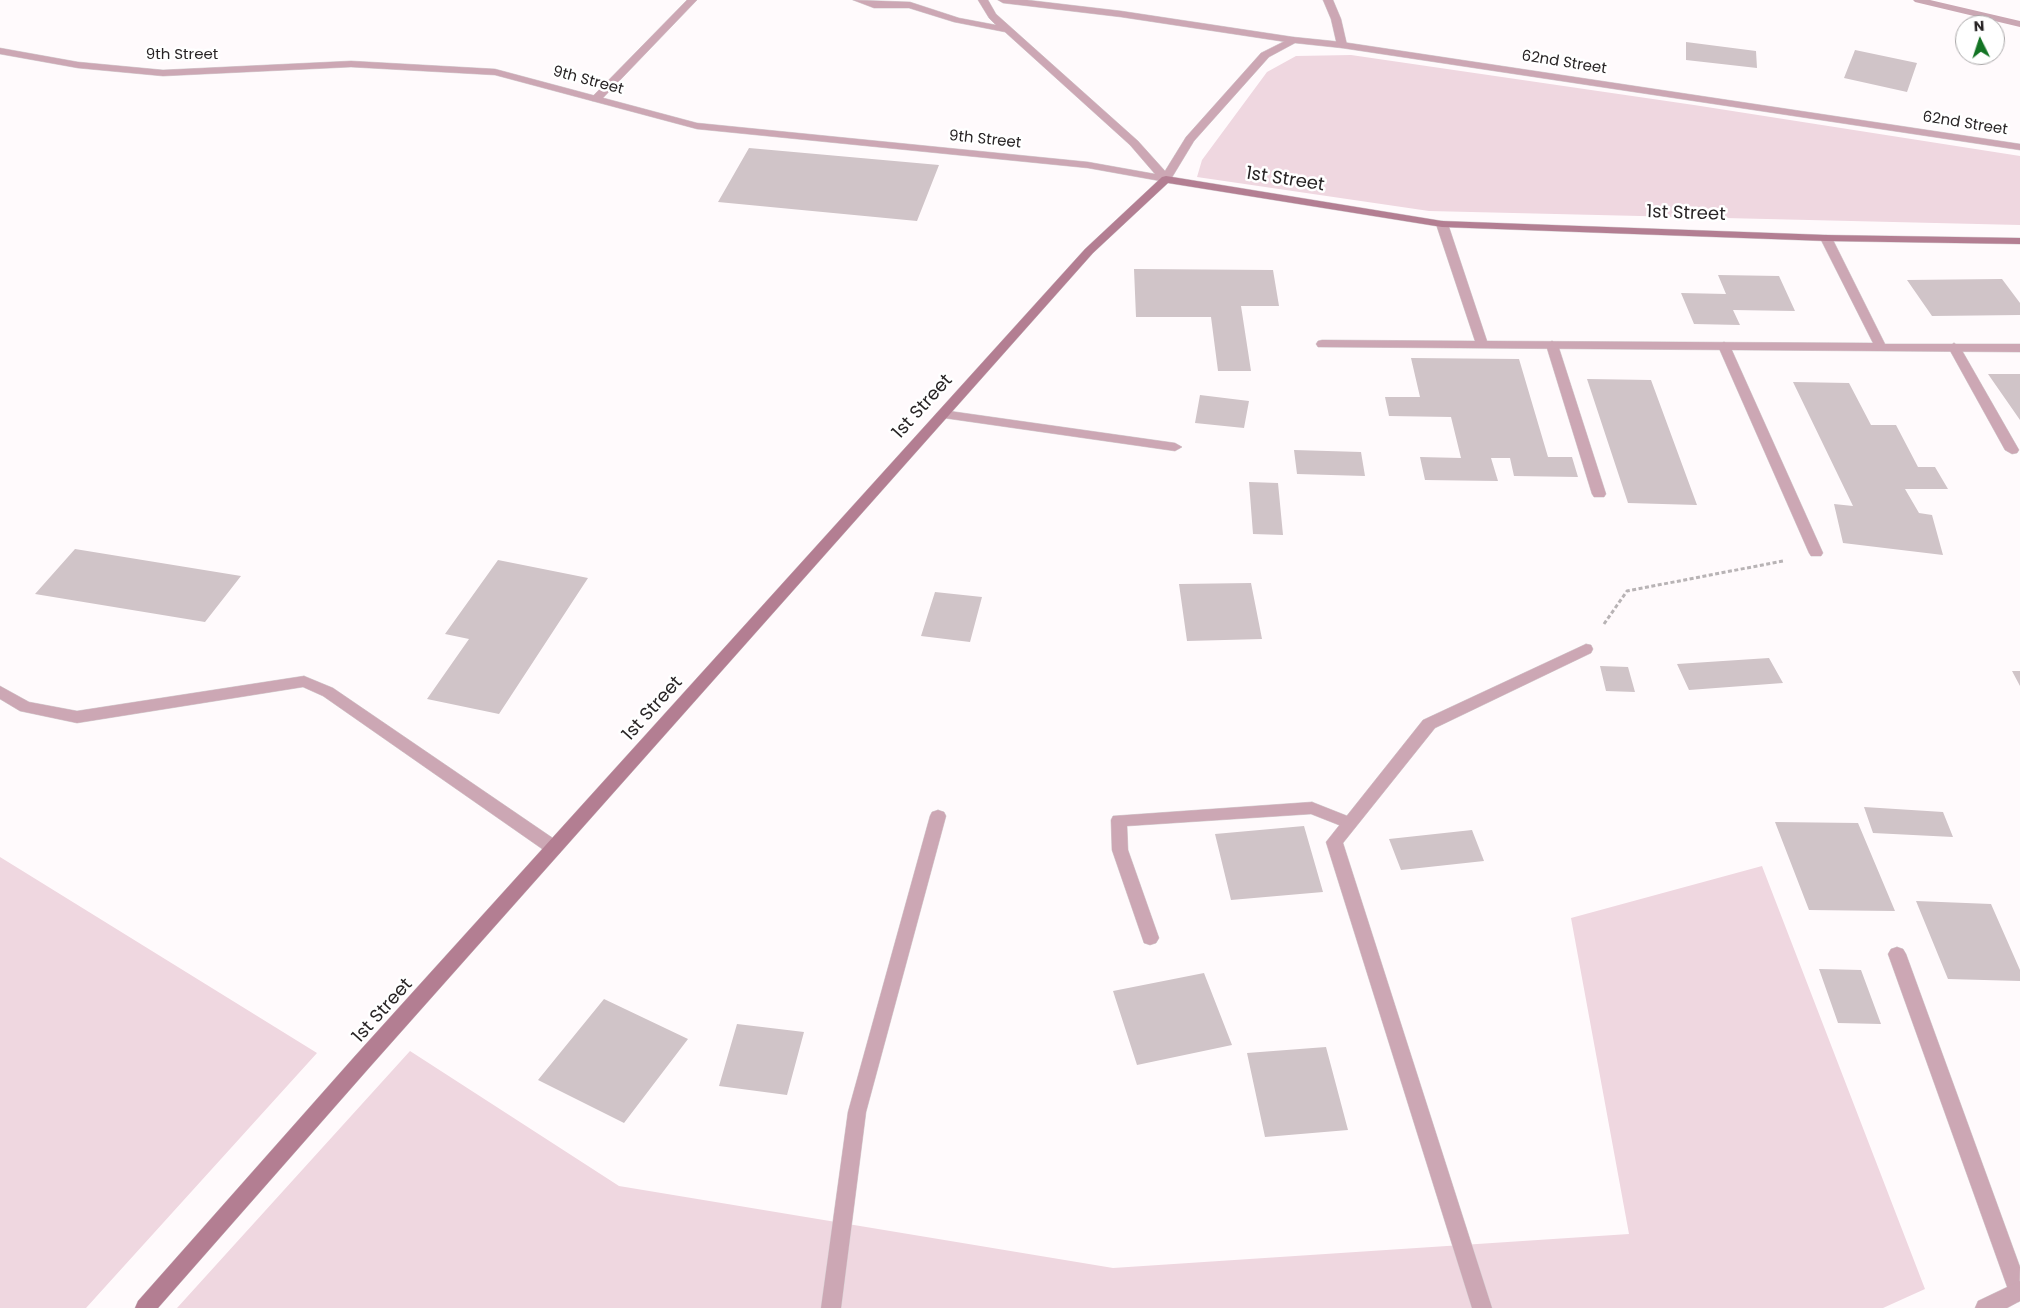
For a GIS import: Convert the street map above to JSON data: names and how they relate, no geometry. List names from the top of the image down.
{
  "streets": {
    "street": ["9th Street", "62nd Street", "1st Street"]
  },
  "crossings": [
    ["9th Street", "1st Street"]
  ],
  "north": "top"
}
